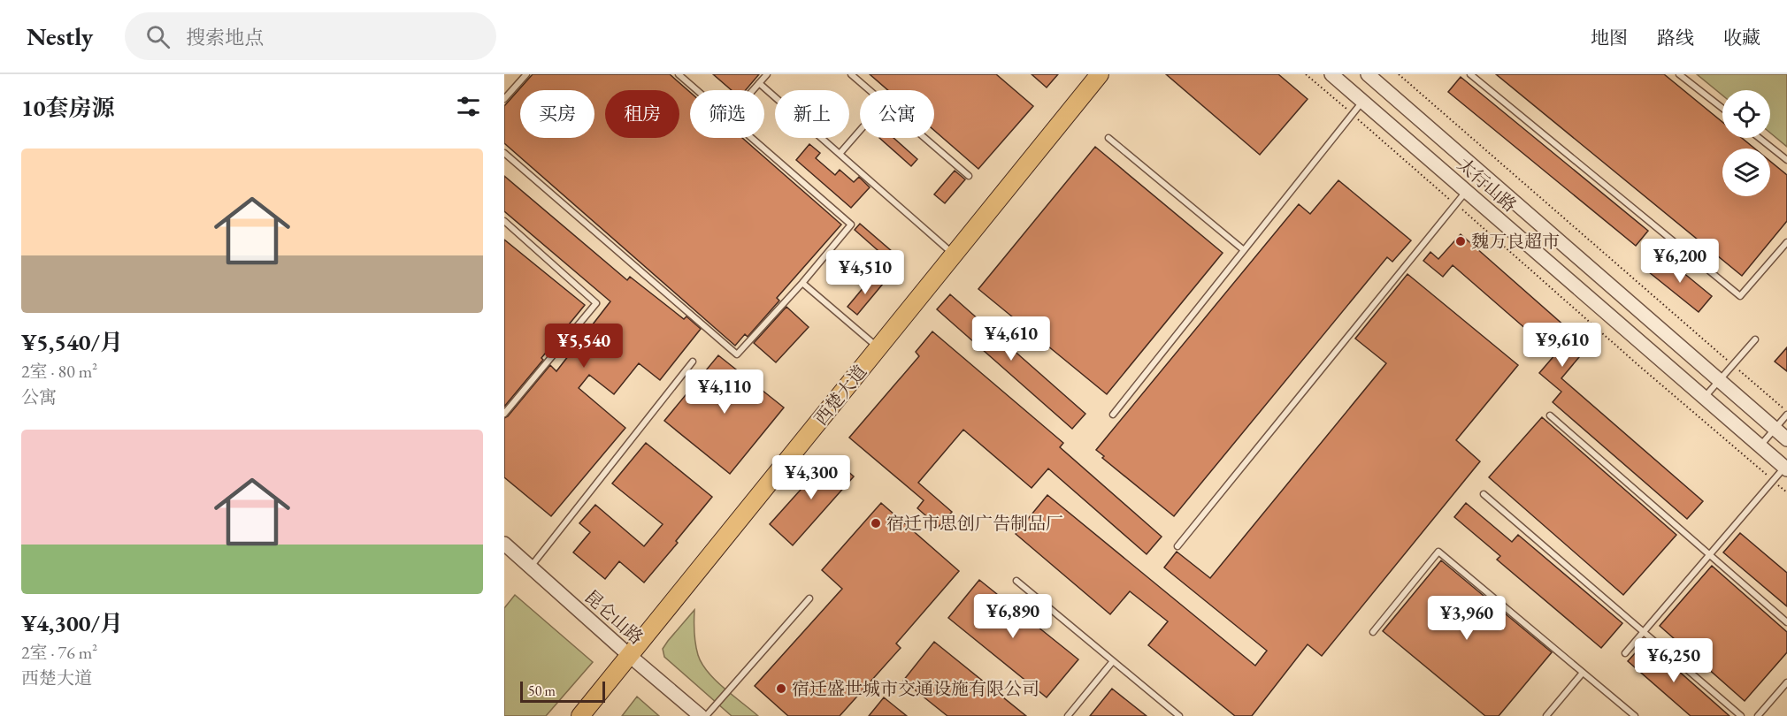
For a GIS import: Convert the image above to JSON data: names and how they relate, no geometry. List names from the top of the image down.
{
  "streets": {
    "main road": ["西楚大道"],
    "street": ["太行山路", "昆仑山路"]
  },
  "crossings": [
    ["西楚大道", "昆仑山路"]
  ],
  "places": ["魏万良超市", "宿迁市思创广告制品厂", "宿迁盛世城市交通设施有限公司"],
  "scale_bar": "50 m",
  "page": {
    "header": "Nestly",
    "search": "搜索地点",
    "nav": ["地图", "路线", "收藏"],
    "heading": "10套房源",
    "chip": [
      "买房",
      "租房",
      "筛选",
      "新上",
      "公寓"
    ],
    "list": [
      {
        "name": "¥5,540/月",
        "note": "2室 · 80 m² · 公寓"
      },
      {
        "name": "¥4,300/月",
        "note": "2室 · 76 m² · 西楚大道"
      }
    ],
    "price": [
      "¥6,200",
      "¥4,510",
      "¥4,610",
      "¥9,610",
      "¥5,540",
      "¥4,110",
      "¥4,300",
      "¥6,890",
      "¥3,960",
      "¥6,250"
    ],
    "scale": "50 m"
  }
}
